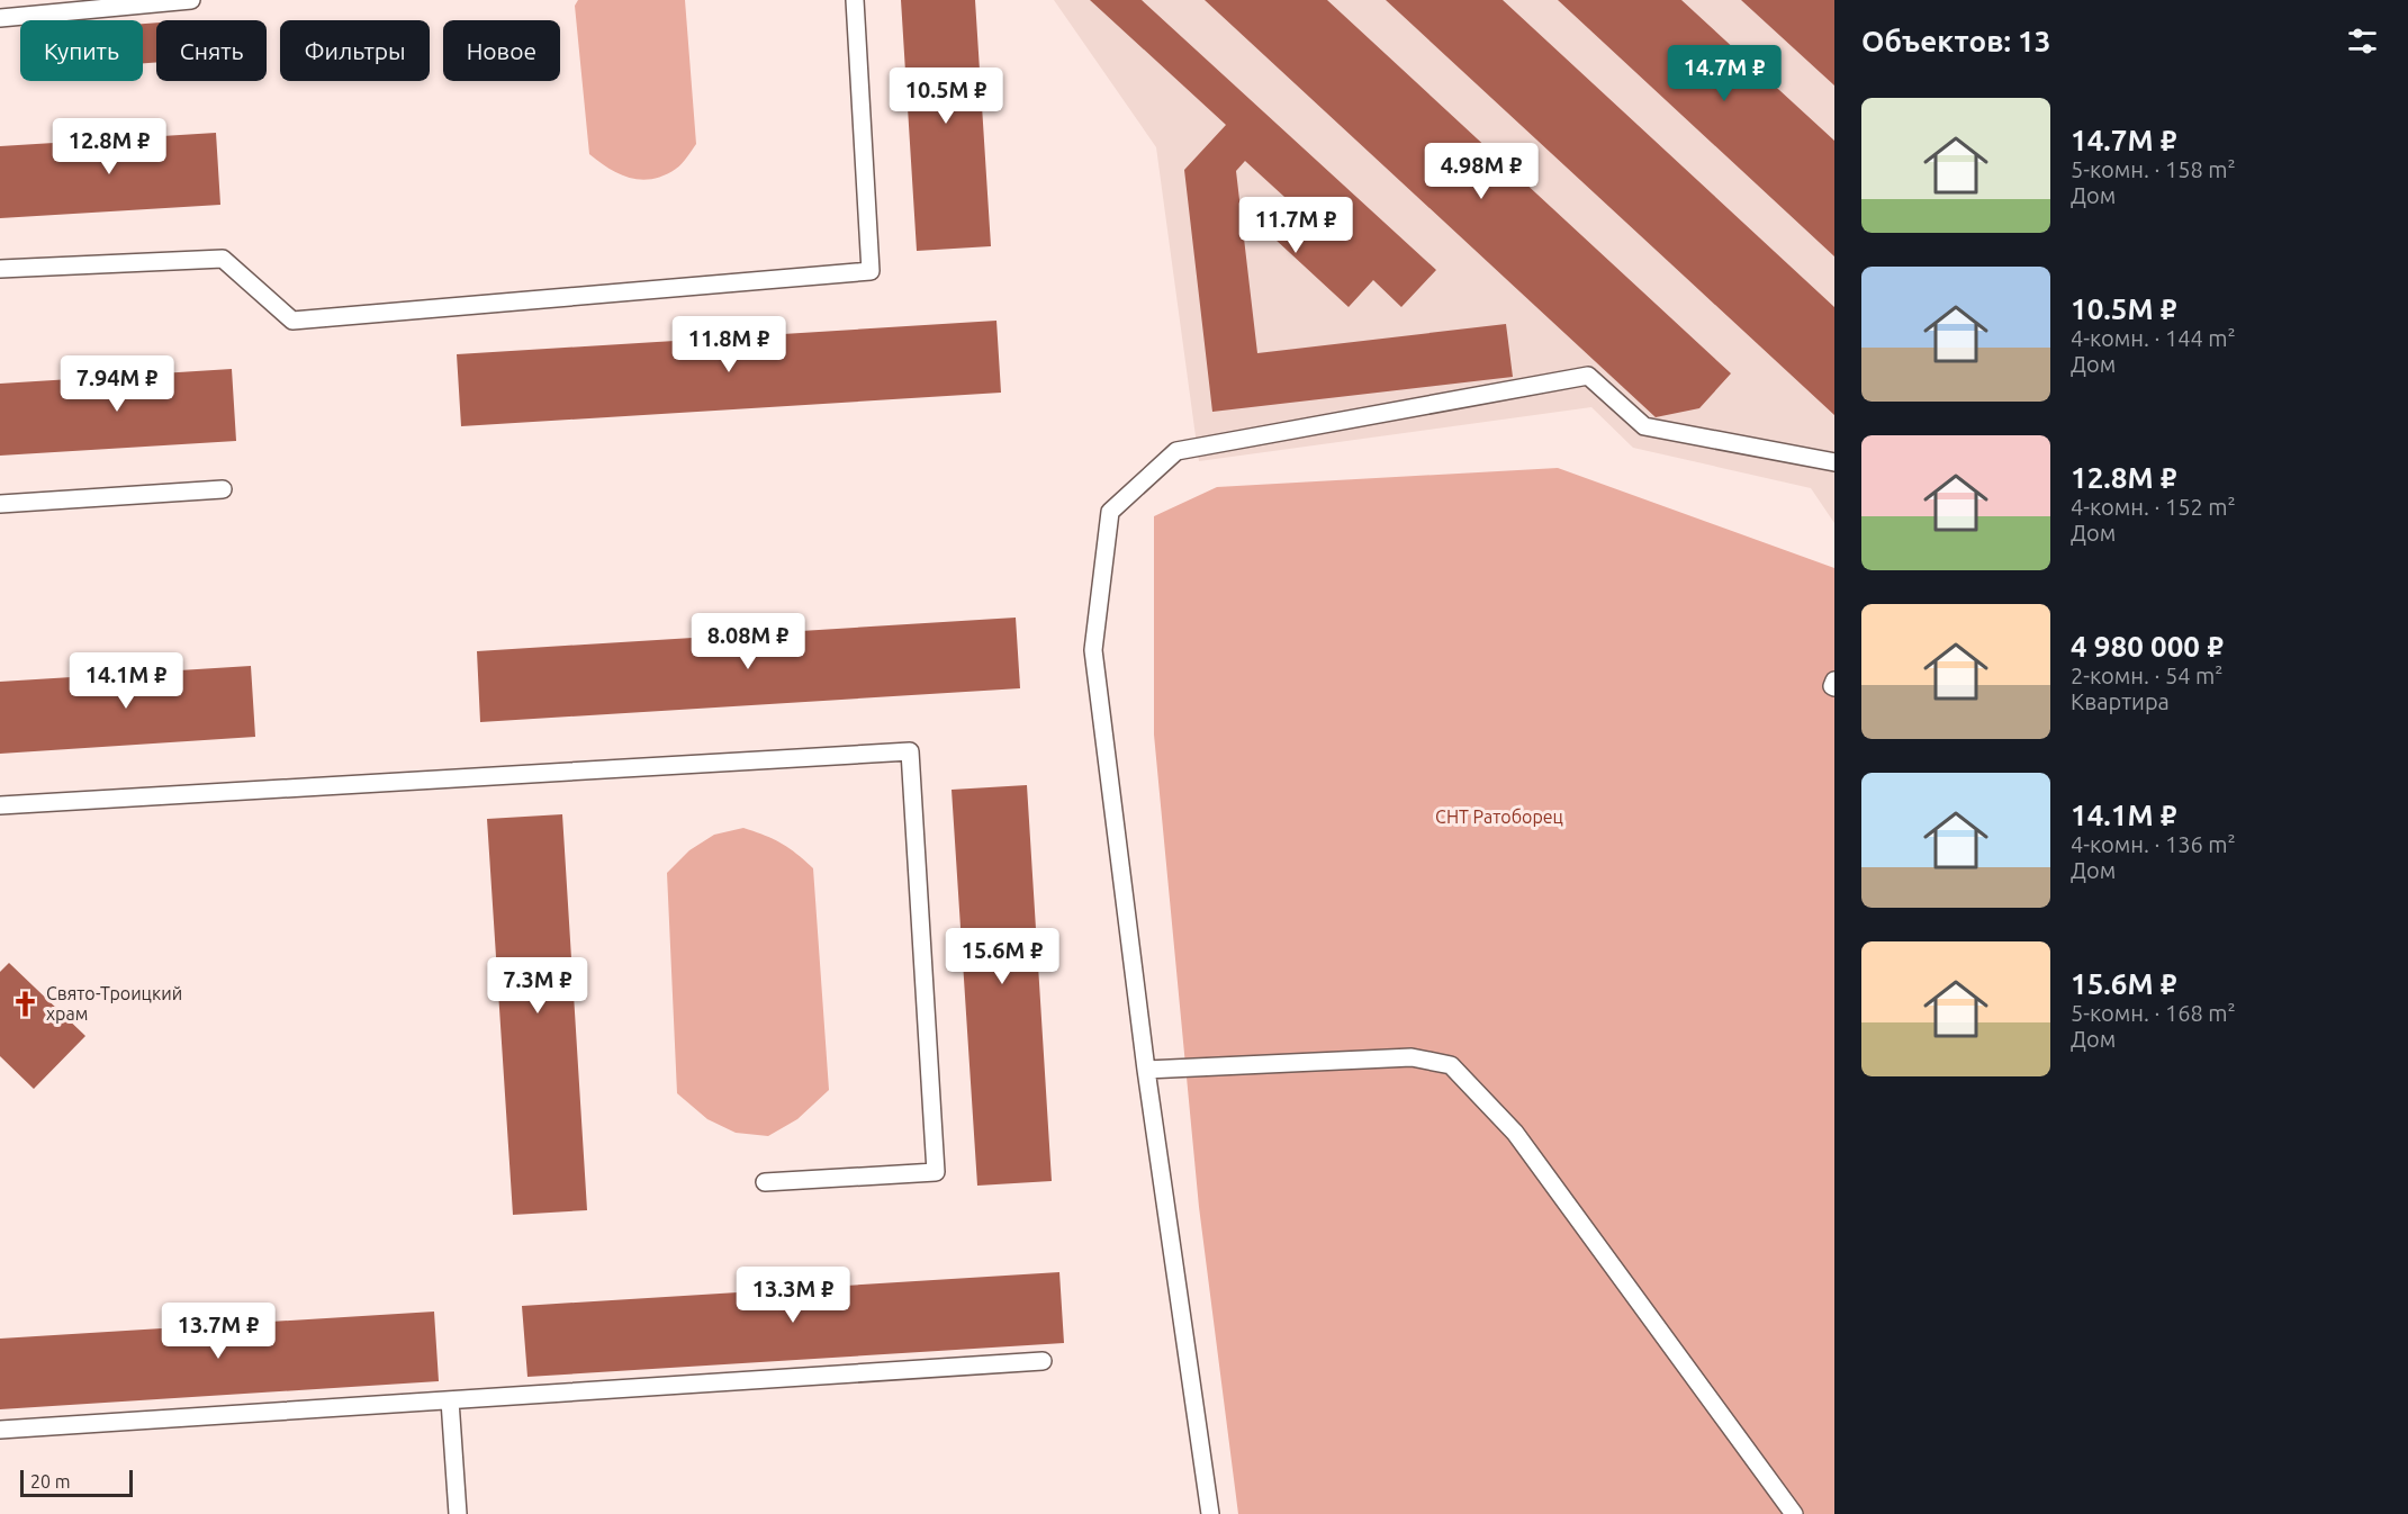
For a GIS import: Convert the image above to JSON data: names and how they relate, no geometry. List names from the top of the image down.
{
  "parks": ["СНТ Ратоборец"],
  "places": {
    "church": ["Свято-Троицкий храм"]
  },
  "scale_bar": "20 m",
  "page": {
    "heading": "Объектов: 13",
    "chip": [
      "Купить",
      "Снять",
      "Фильтры",
      "Новое"
    ],
    "price": [
      "14.7M ₽",
      "10.5M ₽",
      "12.8M ₽",
      "4.98M ₽",
      "11.7M ₽",
      "11.8M ₽",
      "7.94M ₽",
      "8.08M ₽",
      "14.1M ₽",
      "15.6M ₽",
      "7.3M ₽",
      "13.3M ₽",
      "13.7M ₽"
    ],
    "list": [
      {
        "name": "14.7M ₽",
        "note": "5-комн. · 158 m² · Дом"
      },
      {
        "name": "10.5M ₽",
        "note": "4-комн. · 144 m² · Дом"
      },
      {
        "name": "12.8M ₽",
        "note": "4-комн. · 152 m² · Дом"
      },
      {
        "name": "4 980 000 ₽",
        "note": "2-комн. · 54 m² · Квартира"
      },
      {
        "name": "14.1M ₽",
        "note": "4-комн. · 136 m² · Дом"
      },
      {
        "name": "15.6M ₽",
        "note": "5-комн. · 168 m² · Дом"
      }
    ],
    "scale": "20 m"
  }
}
